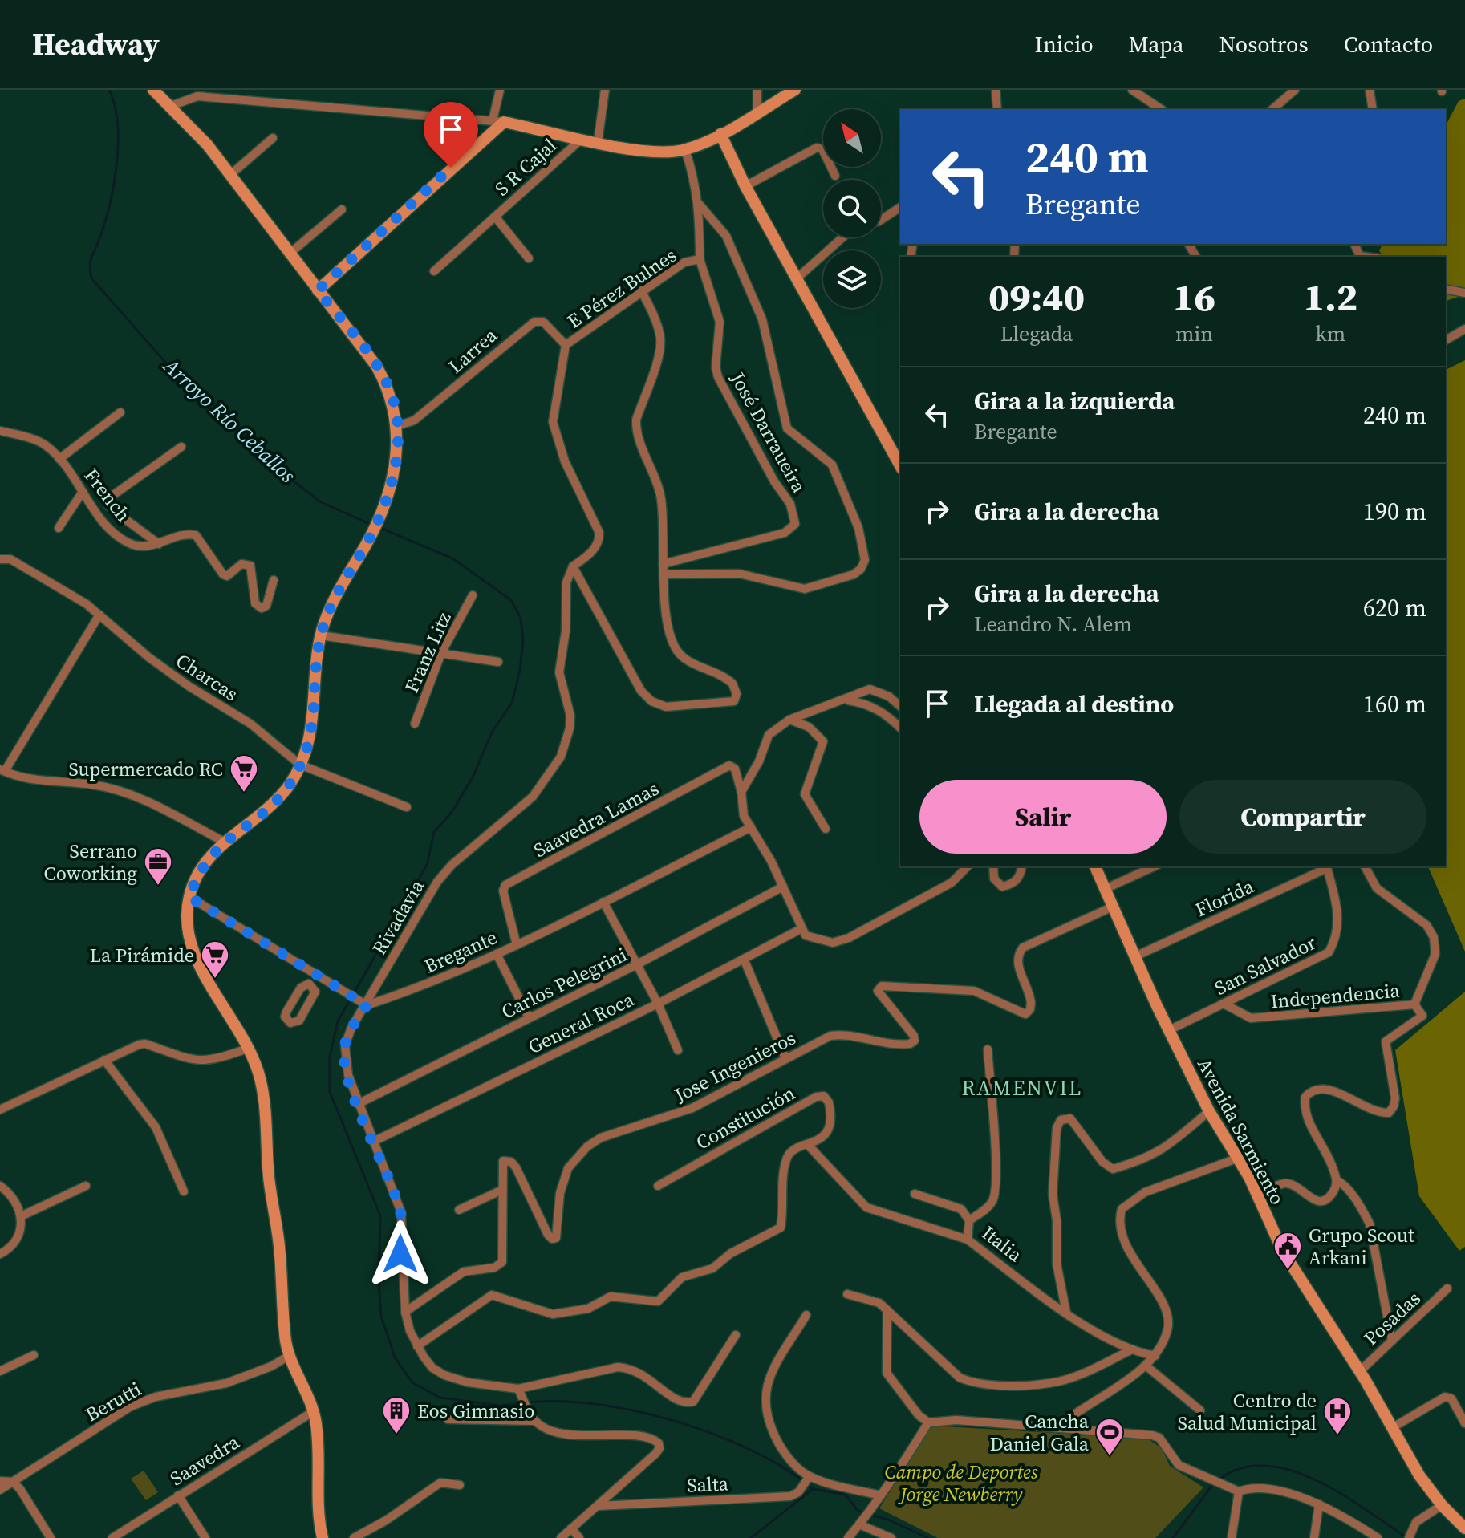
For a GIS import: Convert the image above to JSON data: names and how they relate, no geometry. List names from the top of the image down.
{
  "streets": {
    "street": [
      "S R Cajal",
      "E Pérez Bulnes",
      "Larrea",
      "José Darraueira",
      "French",
      "Franz Litz",
      "Charcas",
      "Saavedra Lamas",
      "Florida",
      "Rivadavia",
      "Bregante",
      "San Salvador",
      "Carlos Pelegrini",
      "Independencia",
      "General Roca",
      "Jose Ingenieros",
      "Constitución",
      "Avenida Sarmiento",
      "Italia",
      "Posadas",
      "Berutti",
      "Saavedra",
      "Salta"
    ]
  },
  "crossings": [
    ["E Pérez Bulnes", "Larrea"],
    ["E Pérez Bulnes", "José Darraueira"],
    ["Saavedra Lamas", "Bregante"],
    ["Florida", "San Salvador"],
    ["Florida", "Avenida Sarmiento"],
    ["Rivadavia", "Bregante"],
    ["Rivadavia", "Carlos Pelegrini"],
    ["Rivadavia", "General Roca"],
    ["Rivadavia", "Jose Ingenieros"],
    ["Rivadavia", "Constitución"],
    ["San Salvador", "Independencia"],
    ["San Salvador", "Avenida Sarmiento"],
    ["Jose Ingenieros", "Avenida Sarmiento"],
    ["Avenida Sarmiento", "Posadas"]
  ],
  "districts": ["RAMENVIL"],
  "water": ["Arroyo Río Ceballos"],
  "parks": ["Campo de Deportes Jorge Newberry"],
  "places": {
    "supermarket": ["Supermercado RC", "La Pirámide"],
    "office": ["Serrano Coworking"],
    "public building": ["Grupo Scout Arkani"],
    "building": ["Eos Gimnasio"],
    "hospital": ["Centro de Salud Municipal"],
    "sports": ["Cancha Daniel Gala"]
  },
  "north": "top left",
  "page": {
    "header": "Headway",
    "nav": [
      "Inicio",
      "Mapa",
      "Nosotros",
      "Contacto"
    ],
    "turn": ["240 m", "Bregante"],
    "eta": [
      "09:40",
      "Llegada",
      "16",
      "min",
      "1.2",
      "km"
    ],
    "list": [
      {
        "name": "Gira a la izquierda",
        "note": "Bregante",
        "value": "240 m"
      },
      {
        "name": "Gira a la derecha",
        "value": "190 m"
      },
      {
        "name": "Gira a la derecha",
        "note": "Leandro N. Alem",
        "value": "620 m"
      },
      {
        "name": "Llegada al destino",
        "value": "160 m"
      }
    ],
    "buttons": ["Salir", "Compartir"]
  }
}
